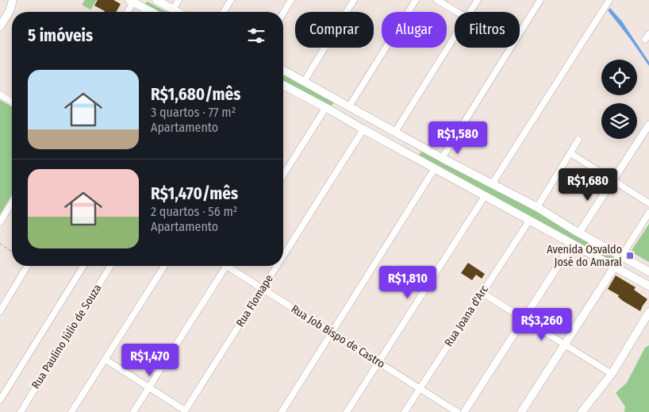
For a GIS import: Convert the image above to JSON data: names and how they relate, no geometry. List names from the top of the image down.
{
  "streets": {
    "street": [
      "Rua Flomape",
      "Rua Joana d'Arc",
      "Rua Paulino Júlio de Souza",
      "Rua Job Bispo de Castro"
    ]
  },
  "crossings": [
    ["Rua Flomape", "Rua Job Bispo de Castro"],
    ["Rua Joana d'Arc", "Rua Job Bispo de Castro"]
  ],
  "places": {
    "transit": ["Avenida Osvaldo José do Amaral"]
  },
  "page": {
    "chip": ["Comprar", "Alugar", "Filtros"],
    "heading": "5 imóveis",
    "list": [
      {
        "name": "R$1,680/mês",
        "note": "3 quartos · 77 m² · Apartamento"
      },
      {
        "name": "R$1,470/mês",
        "note": "2 quartos · 56 m² · Apartamento"
      }
    ],
    "price": [
      "R$1,580",
      "R$1,680",
      "R$1,810",
      "R$3,260",
      "R$1,470"
    ]
  }
}
